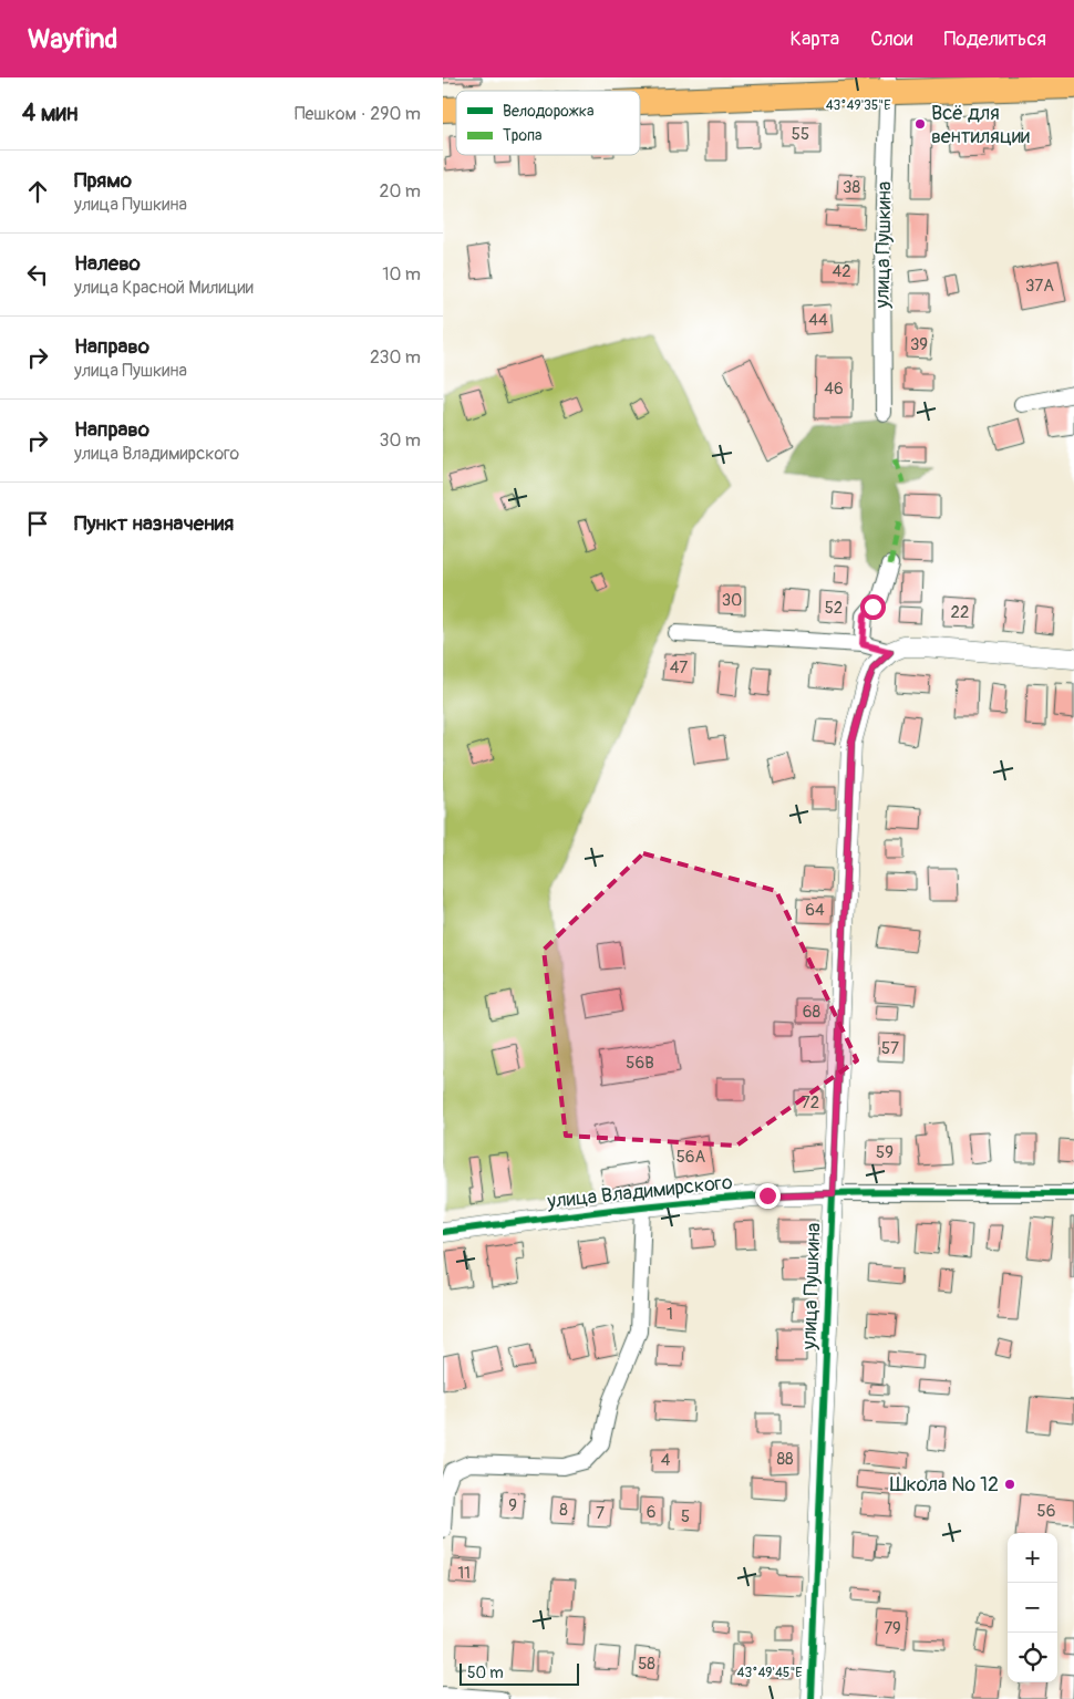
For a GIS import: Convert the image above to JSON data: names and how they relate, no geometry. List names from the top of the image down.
{
  "streets": {
    "street": ["улица Пушкина", "улица Владимирского"]
  },
  "crossings": [
    ["улица Пушкина", "улица Владимирского"]
  ],
  "places": ["Всё для вентиляции", "Школа № 12"],
  "house_numbers": [
    "55",
    "38",
    "42",
    "37А",
    "44",
    "39",
    "46",
    "30",
    "52",
    "22",
    "47",
    "64",
    "68",
    "57",
    "56В",
    "72",
    "59",
    "56А",
    "1",
    "88",
    "4",
    "9",
    "8",
    "56",
    "6",
    "7",
    "5",
    "11",
    "79",
    "58"
  ],
  "legend": ["Велодорожка", "Тропа"],
  "scale_bar": "50 m",
  "page": {
    "header": "Wayfind",
    "nav": ["Карта", "Слои", "Поделиться"],
    "heading": ["4 мин", "Пешком · 290 m"],
    "list": [
      ["Прямо", "улица Пушкина", "20 m"],
      ["Налево", "улица Красной Милиции", "10 m"],
      ["Направо", "улица Пушкина", "230 m"],
      ["Направо", "улица Владимирского", "30 m"],
      "Пункт назначения"
    ],
    "map_buttons": ["+", "−"],
    "scale": "50 m"
  },
  "coordinates": ["43°49'35\"E", "43°49'45\"E"]
}
